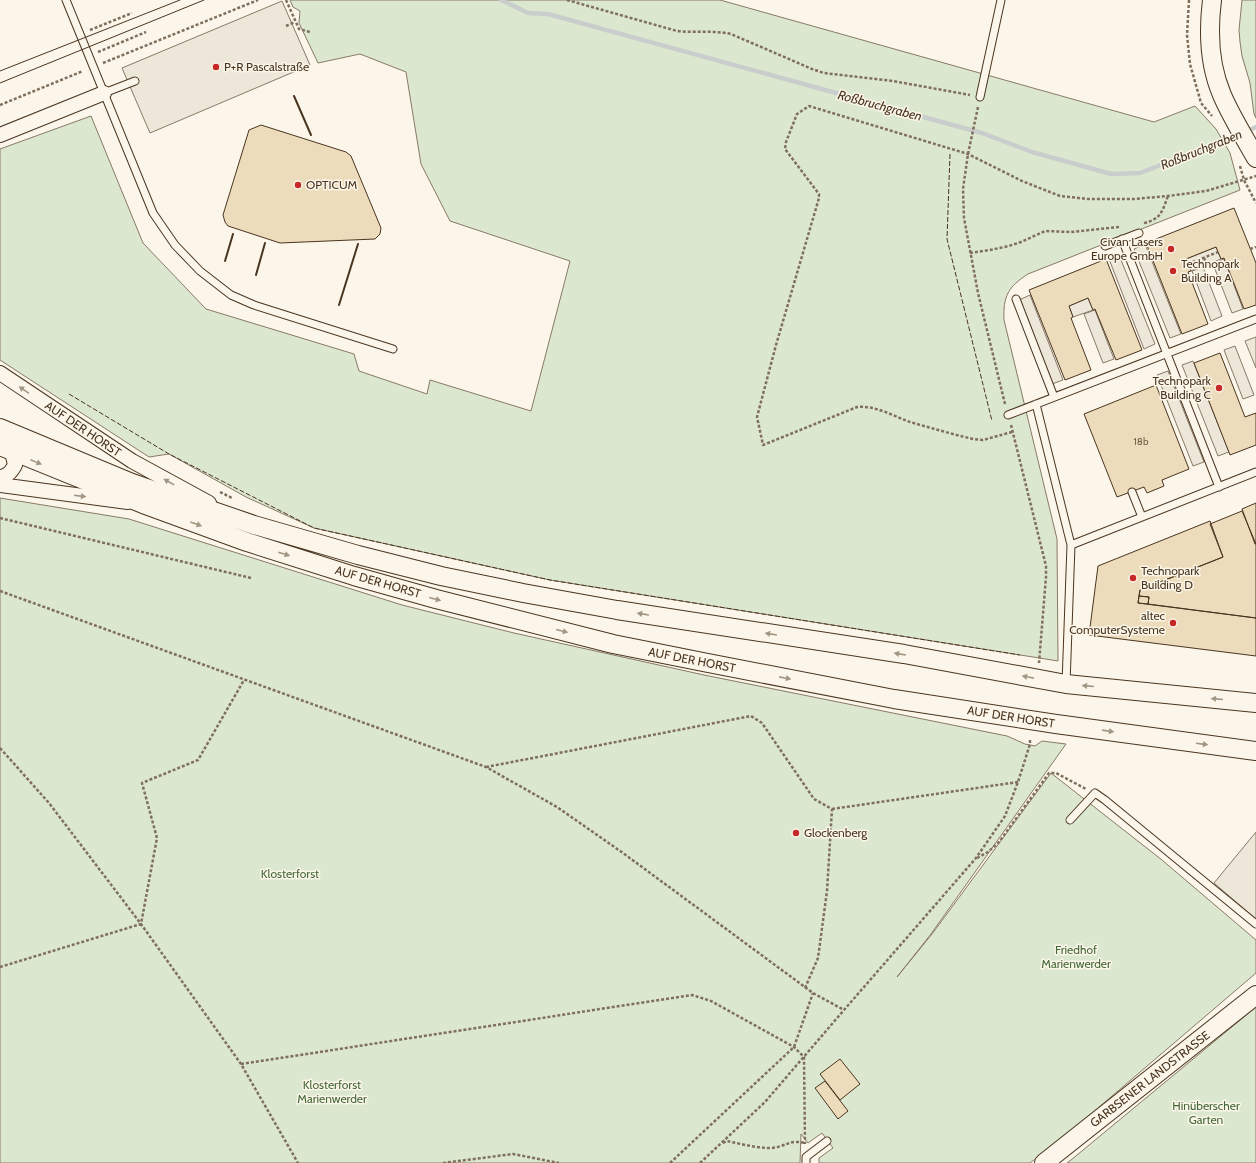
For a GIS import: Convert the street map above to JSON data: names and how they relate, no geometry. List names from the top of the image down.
{
  "streets": {
    "street": ["AUF DER HORST", "GARBSENER LANDSTRASSE"]
  },
  "water": ["Roßbruchgraben"],
  "parks": [
    "Klosterforst",
    "Friedhof Marienwerder",
    "Klosterforst Marienwerder",
    "Hinüberscher Garten"
  ],
  "places": [
    "P+R Pascalstraße",
    "OPTICUM",
    "Civan Lasers Europe GmbH",
    "Technopark Building A",
    "Technopark Building C",
    "Technopark Building D",
    "altec ComputerSysteme",
    "Glockenberg"
  ],
  "house_numbers": ["18b"]
}
